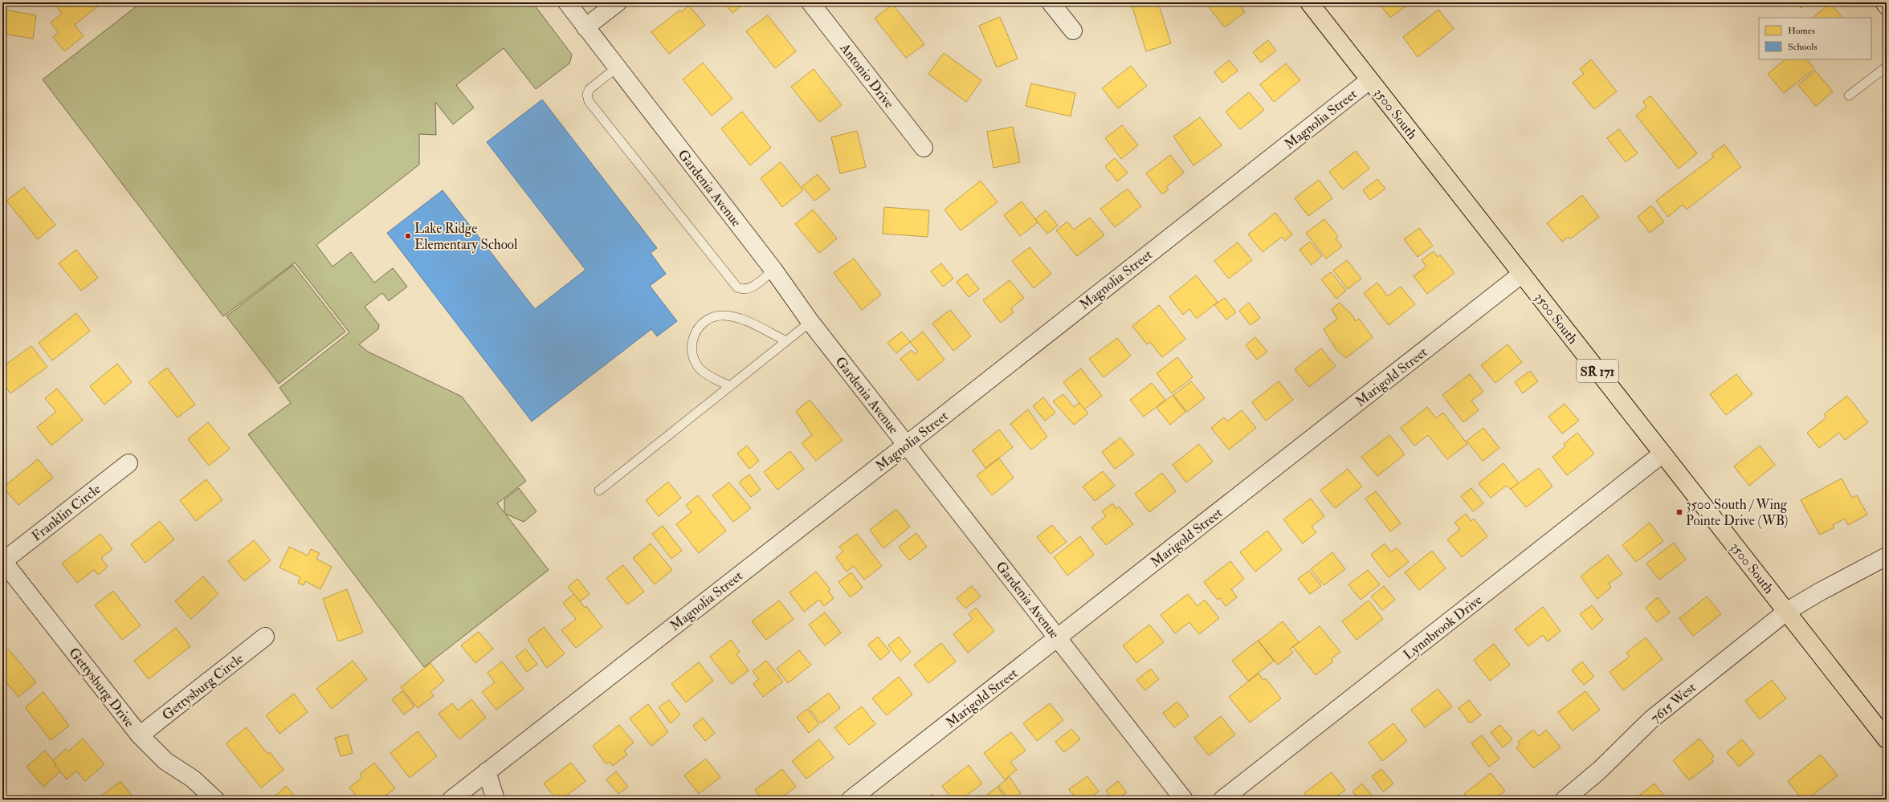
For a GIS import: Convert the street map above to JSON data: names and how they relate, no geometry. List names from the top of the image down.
{
  "streets": {
    "main road": ["3500 South", "SR 171"],
    "street": [
      "Antonio Drive",
      "Magnolia Street",
      "Gardenia Avenue",
      "Marigold Street",
      "Franklin Circle",
      "Lynnbrook Drive",
      "Gettysburg Circle",
      "Gettysburg Drive",
      "7615 West"
    ]
  },
  "crossings": [
    ["3500 South", "Magnolia Street"],
    ["3500 South", "Marigold Street"],
    ["3500 South", "Lynnbrook Drive"],
    ["3500 South", "7615 West"],
    ["Magnolia Street", "Gardenia Avenue"],
    ["Gardenia Avenue", "Marigold Street"],
    ["Franklin Circle", "Gettysburg Drive"],
    ["Gettysburg Circle", "Gettysburg Drive"]
  ],
  "places": {
    "other": ["Lake Ridge Elementary School"],
    "transit": ["3500 South / Wing Pointe Drive (WB)"]
  },
  "legend": ["Homes", "Schools"]
}
